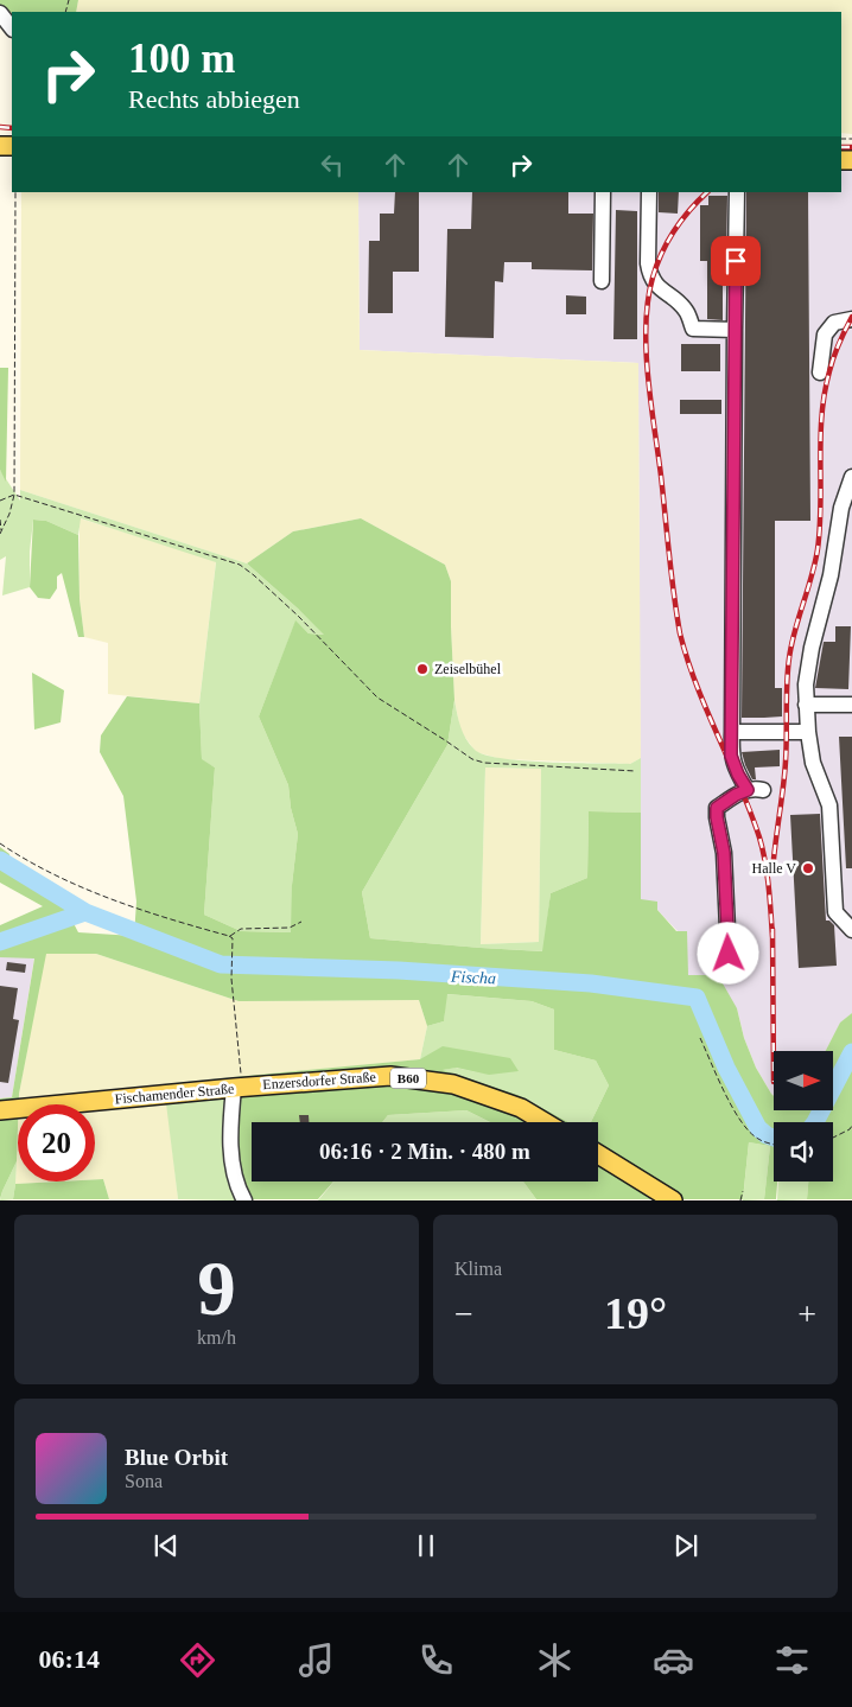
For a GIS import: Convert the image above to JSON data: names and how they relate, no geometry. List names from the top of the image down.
{
  "streets": {
    "main road": ["B60", "Enzersdorfer Straße", "Fischamender Straße"]
  },
  "crossings": [
    ["Enzersdorfer Straße", "Fischamender Straße"]
  ],
  "water": ["Fischa"],
  "places": ["Zeiselbühel", "Halle V"],
  "north": "right",
  "page": {
    "turn": ["100 m", "Rechts abbiegen"],
    "limit": "20",
    "trip": "06:16 · 2 Min. · 480 m",
    "tile": [
      ["9", "km/h"],
      "Klima"
    ],
    "heat": ["−", "19°", "+"],
    "song": ["Blue Orbit", "Sona"],
    "tabs": "06:14"
  }
}
